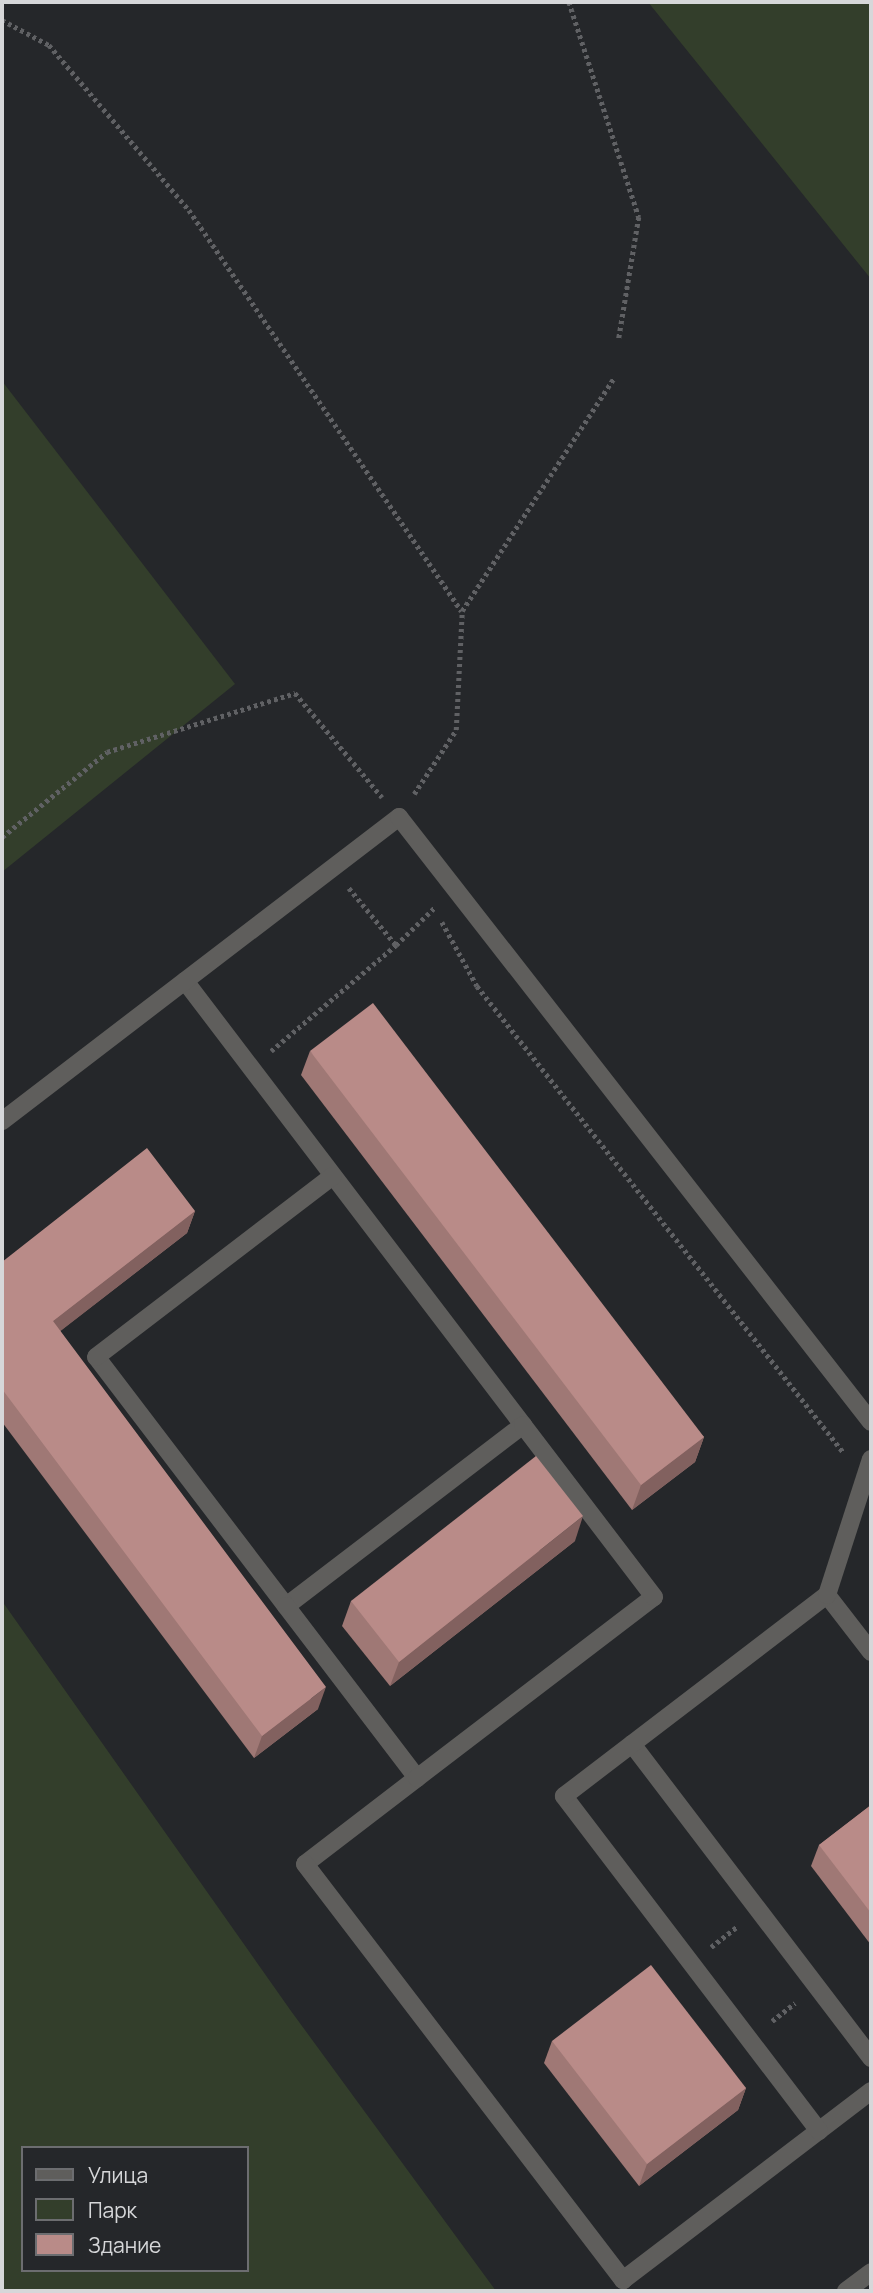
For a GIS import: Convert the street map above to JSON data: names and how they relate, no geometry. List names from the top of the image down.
{
  "legend": ["Улица", "Парк", "Здание"]
}
